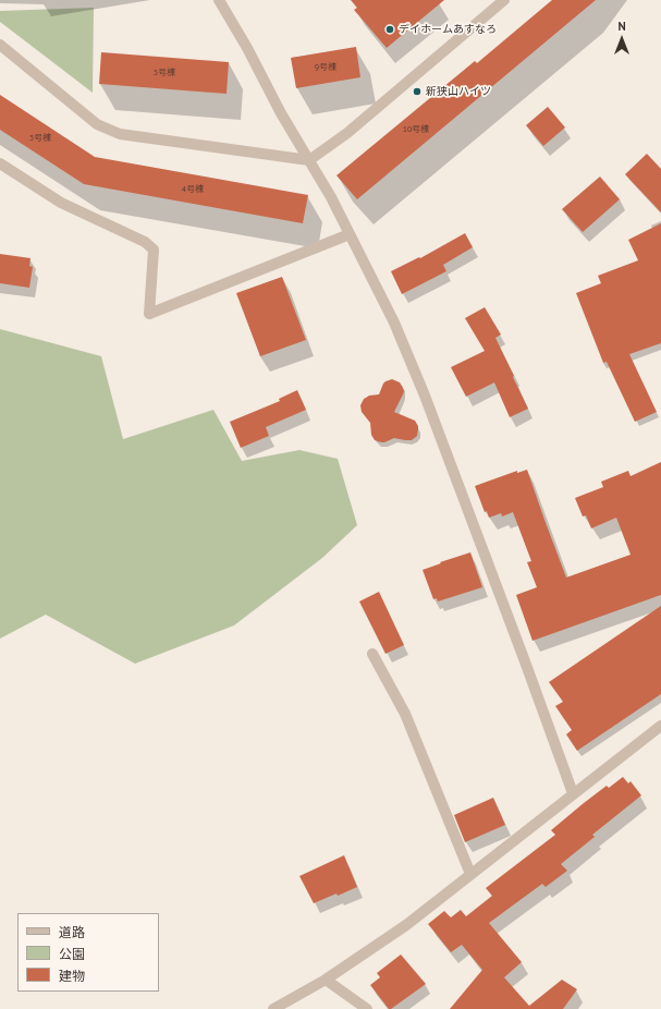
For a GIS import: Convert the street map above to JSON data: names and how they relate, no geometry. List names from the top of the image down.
{
  "places": ["デイホームあすなろ", "新狭山ハイツ"],
  "house_numbers": [
    "9号棟",
    "5号棟",
    "10号棟",
    "3号棟",
    "4号棟"
  ],
  "legend": ["道路", "公園", "建物"],
  "north": "top"
}
